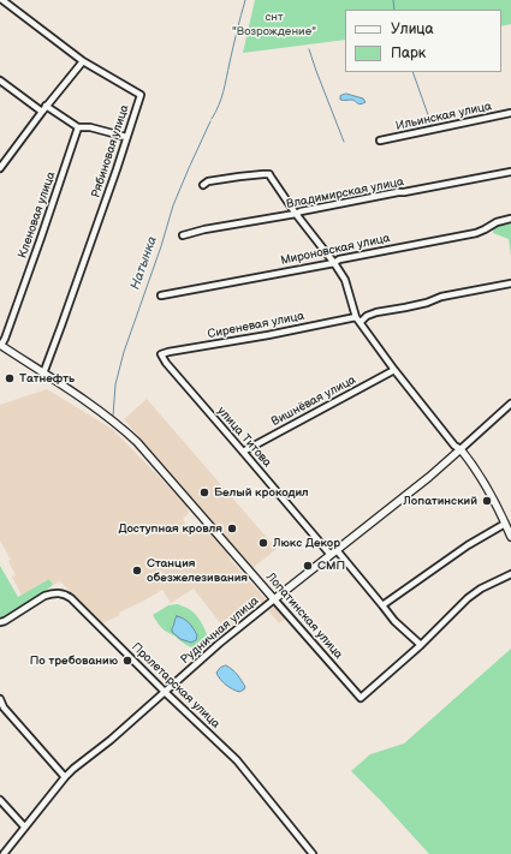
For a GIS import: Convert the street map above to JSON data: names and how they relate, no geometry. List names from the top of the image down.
{
  "streets": {
    "main road": ["Лопатинская улица", "Рудничная улица"],
    "street": [
      "Ильинская улица",
      "Рябиновая улица",
      "Владимирская улица",
      "Кленовая улица",
      "Мироновская улица",
      "Сиреневая улица",
      "Вишнёвая улица",
      "улица Титова",
      "Пролетарская улица"
    ]
  },
  "crossings": [
    ["Рябиновая улица", "Лопатинская улица"],
    ["Кленовая улица", "Лопатинская улица"],
    ["Сиреневая улица", "улица Титова"],
    ["Вишнёвая улица", "улица Титова"],
    ["улица Титова", "Лопатинская улица"],
    ["улица Титова", "Рудничная улица"],
    ["Лопатинская улица", "Рудничная улица"],
    ["Рудничная улица", "Пролетарская улица"]
  ],
  "water": ["Натынка"],
  "parks": ["снт \"Возрождение\""],
  "places": [
    "Татнефть",
    "Белый крокодил",
    "Лопатинский",
    "Доступная кровля",
    "Люкс Декор",
    "СМП",
    "Станция обезжелезивания",
    "По требованию"
  ],
  "legend": ["Улица", "Парк"]
}
